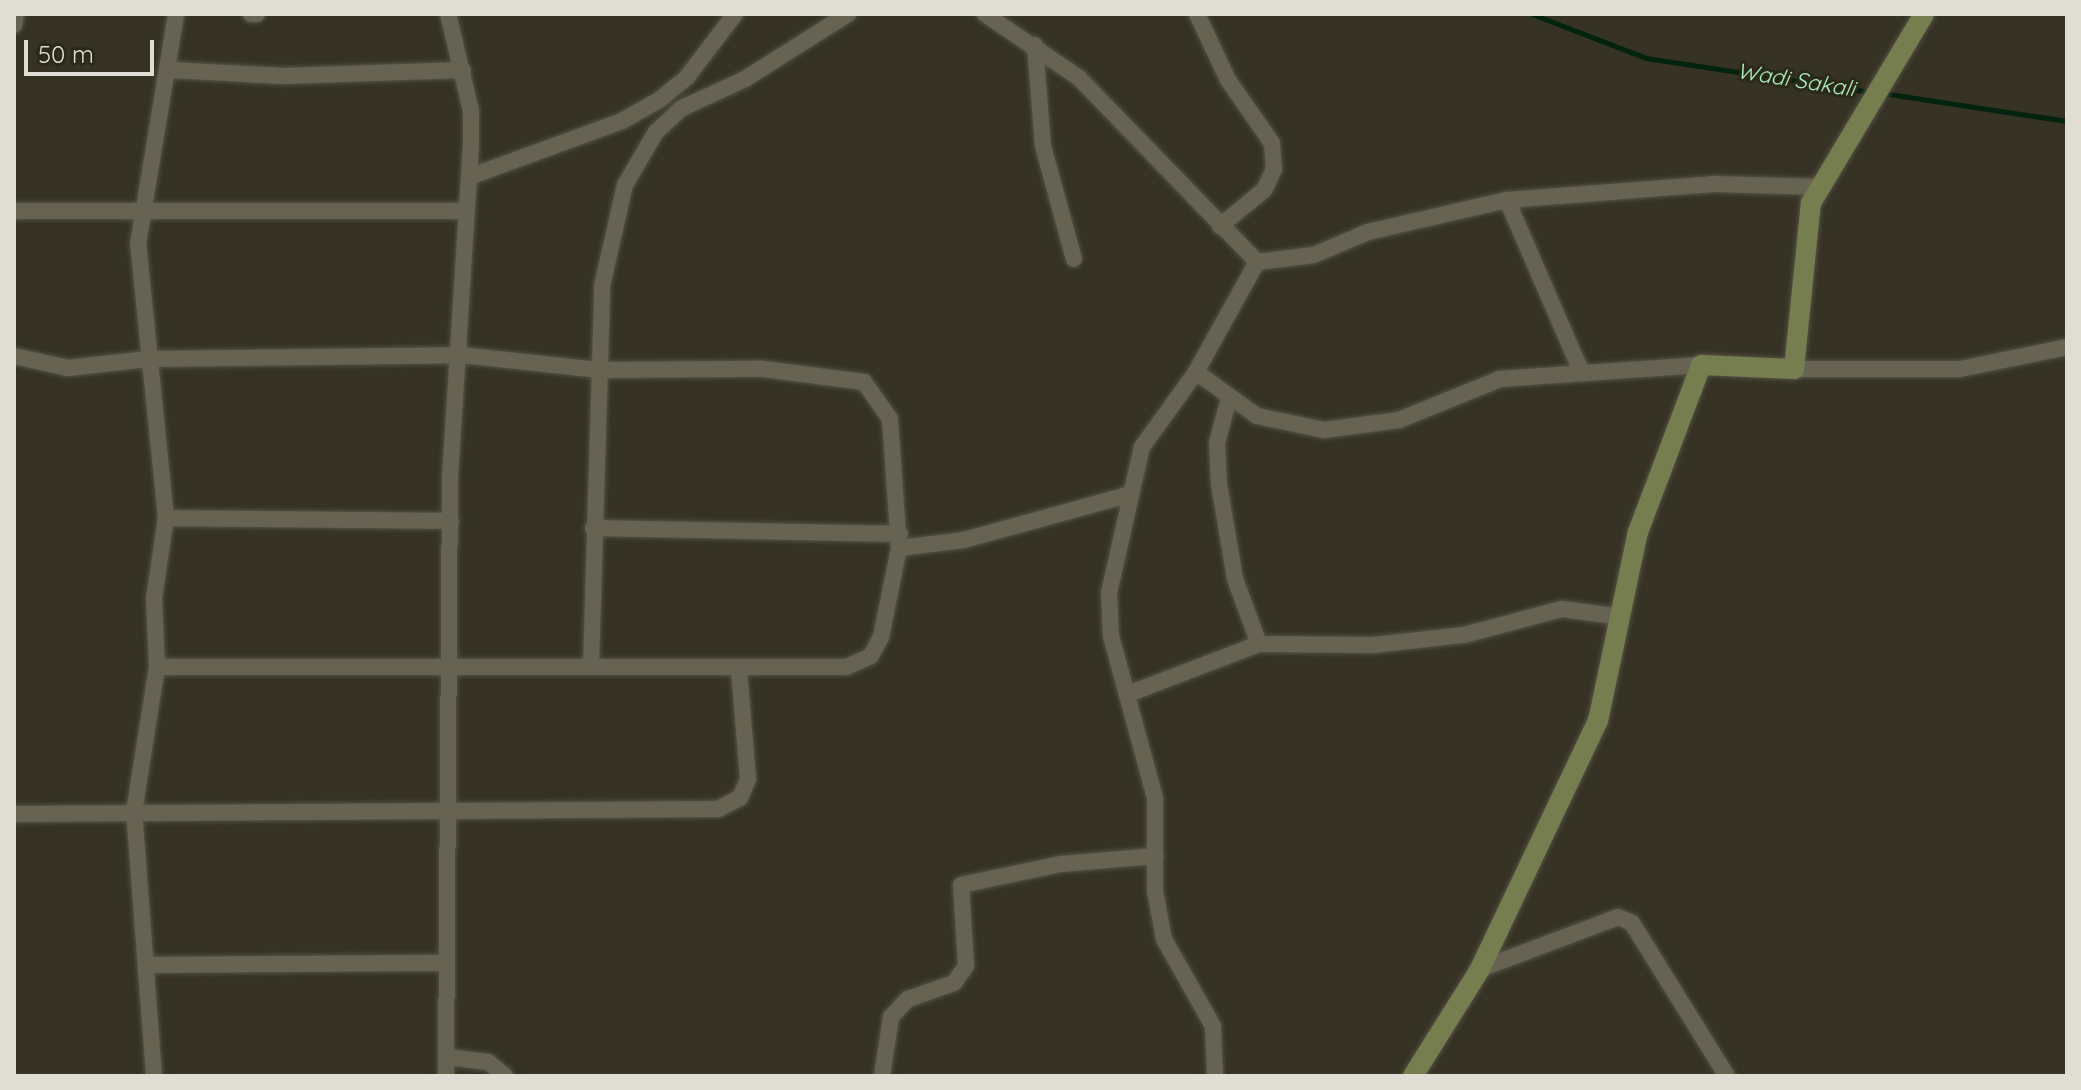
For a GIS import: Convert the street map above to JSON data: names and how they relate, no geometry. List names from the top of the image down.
{
  "water": ["Wadi Sakali"],
  "scale_bar": "50 m"
}
